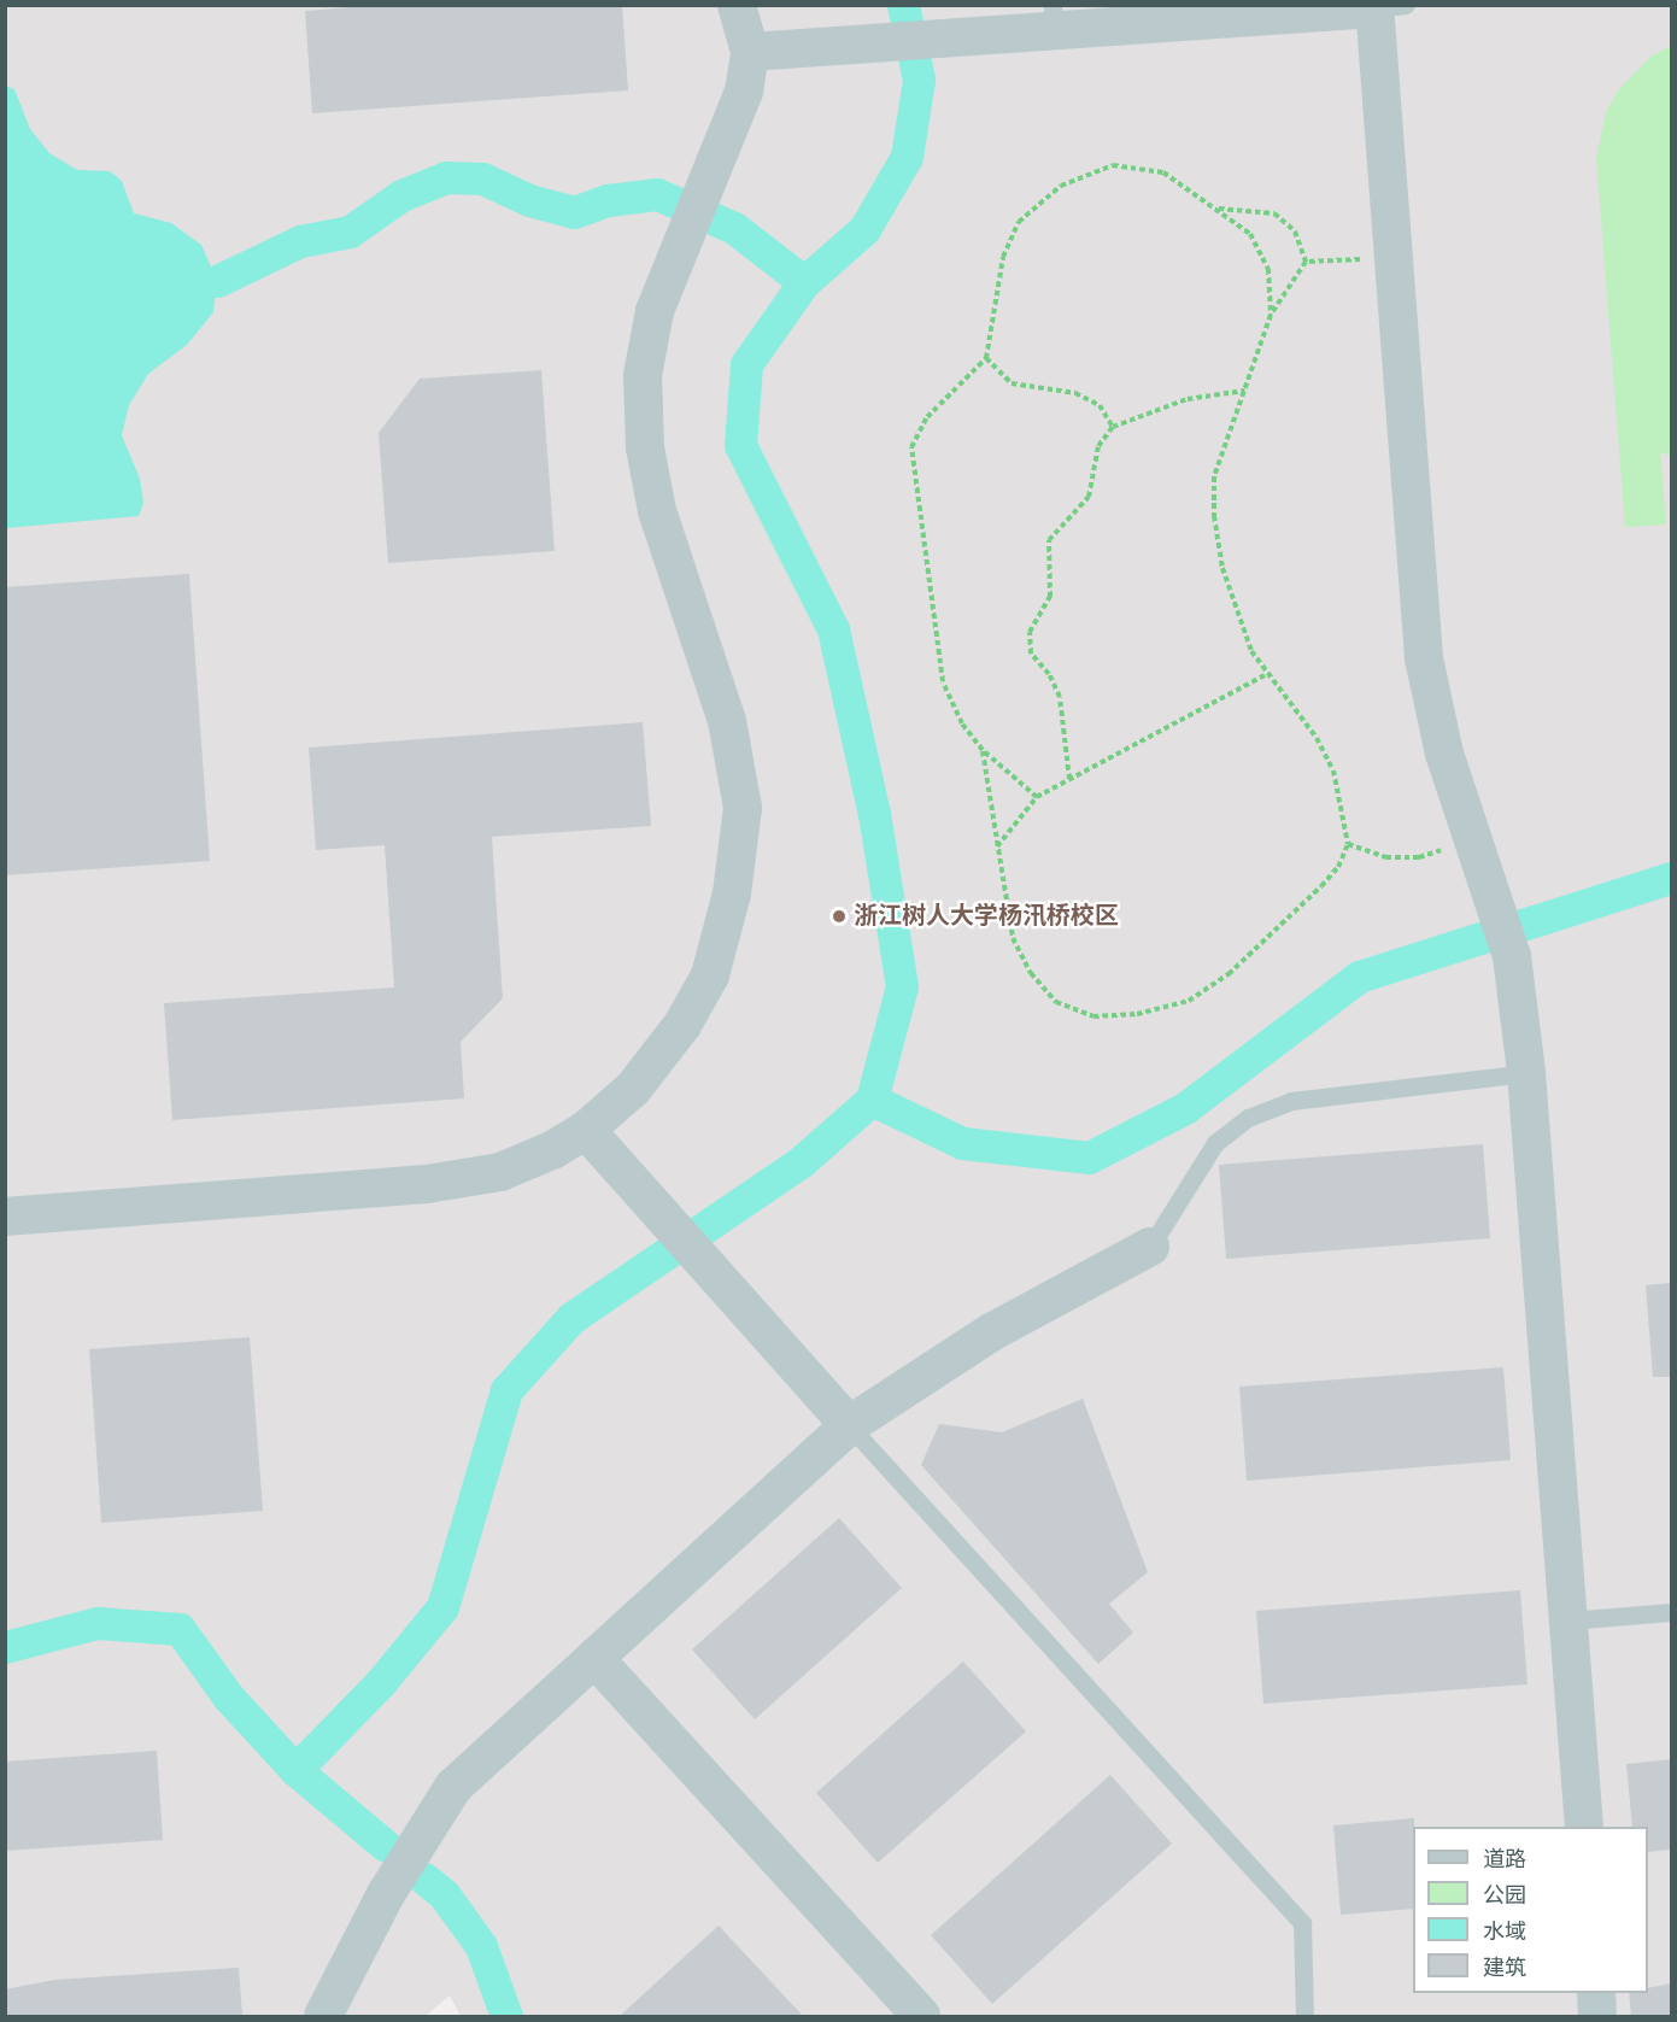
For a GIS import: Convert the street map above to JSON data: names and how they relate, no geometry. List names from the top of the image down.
{
  "places": ["浙江树人大学杨汛桥校区"],
  "legend": [
    "道路",
    "公园",
    "水域",
    "建筑"
  ]
}
